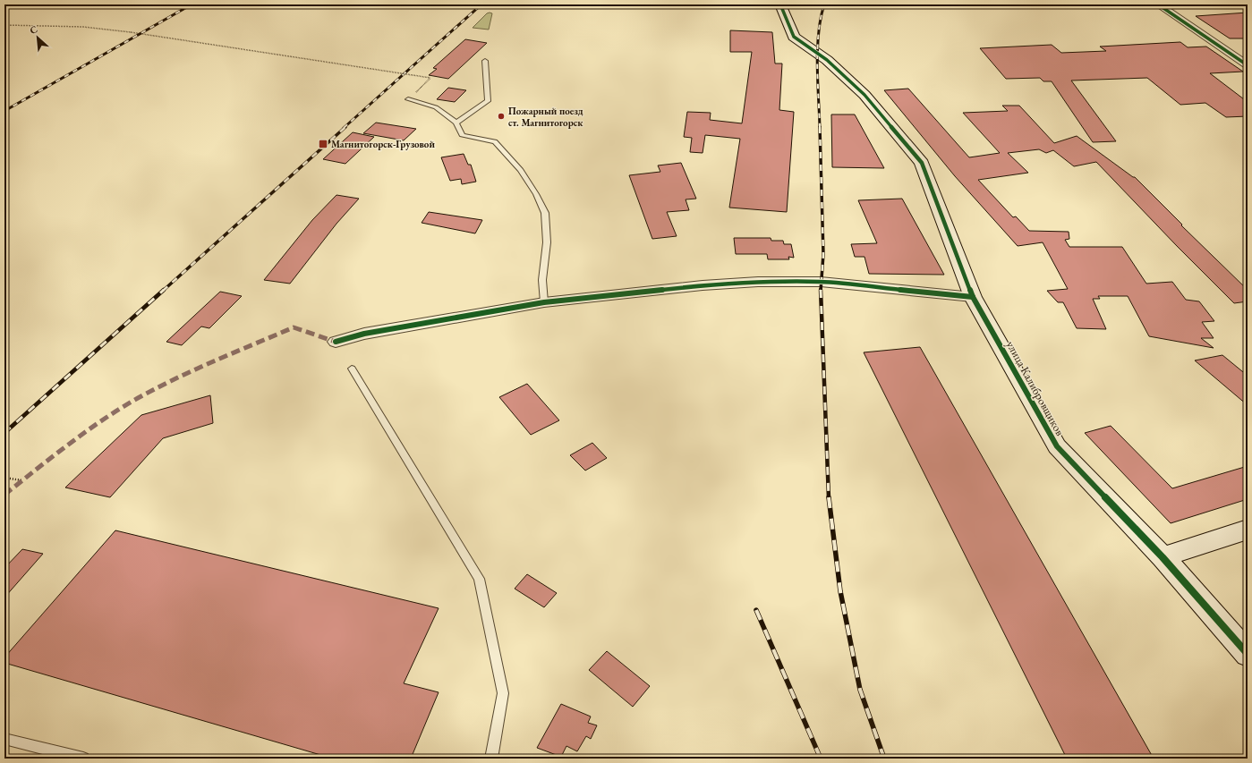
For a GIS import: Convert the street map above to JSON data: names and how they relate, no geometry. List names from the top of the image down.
{
  "streets": {
    "street": ["улица Калибровщиков"]
  },
  "places": {
    "other": ["Пожарный поезд ст. Магнитогорск"],
    "transit": ["Магнитогорск-Грузовой"]
  },
  "north": "top left"
}
